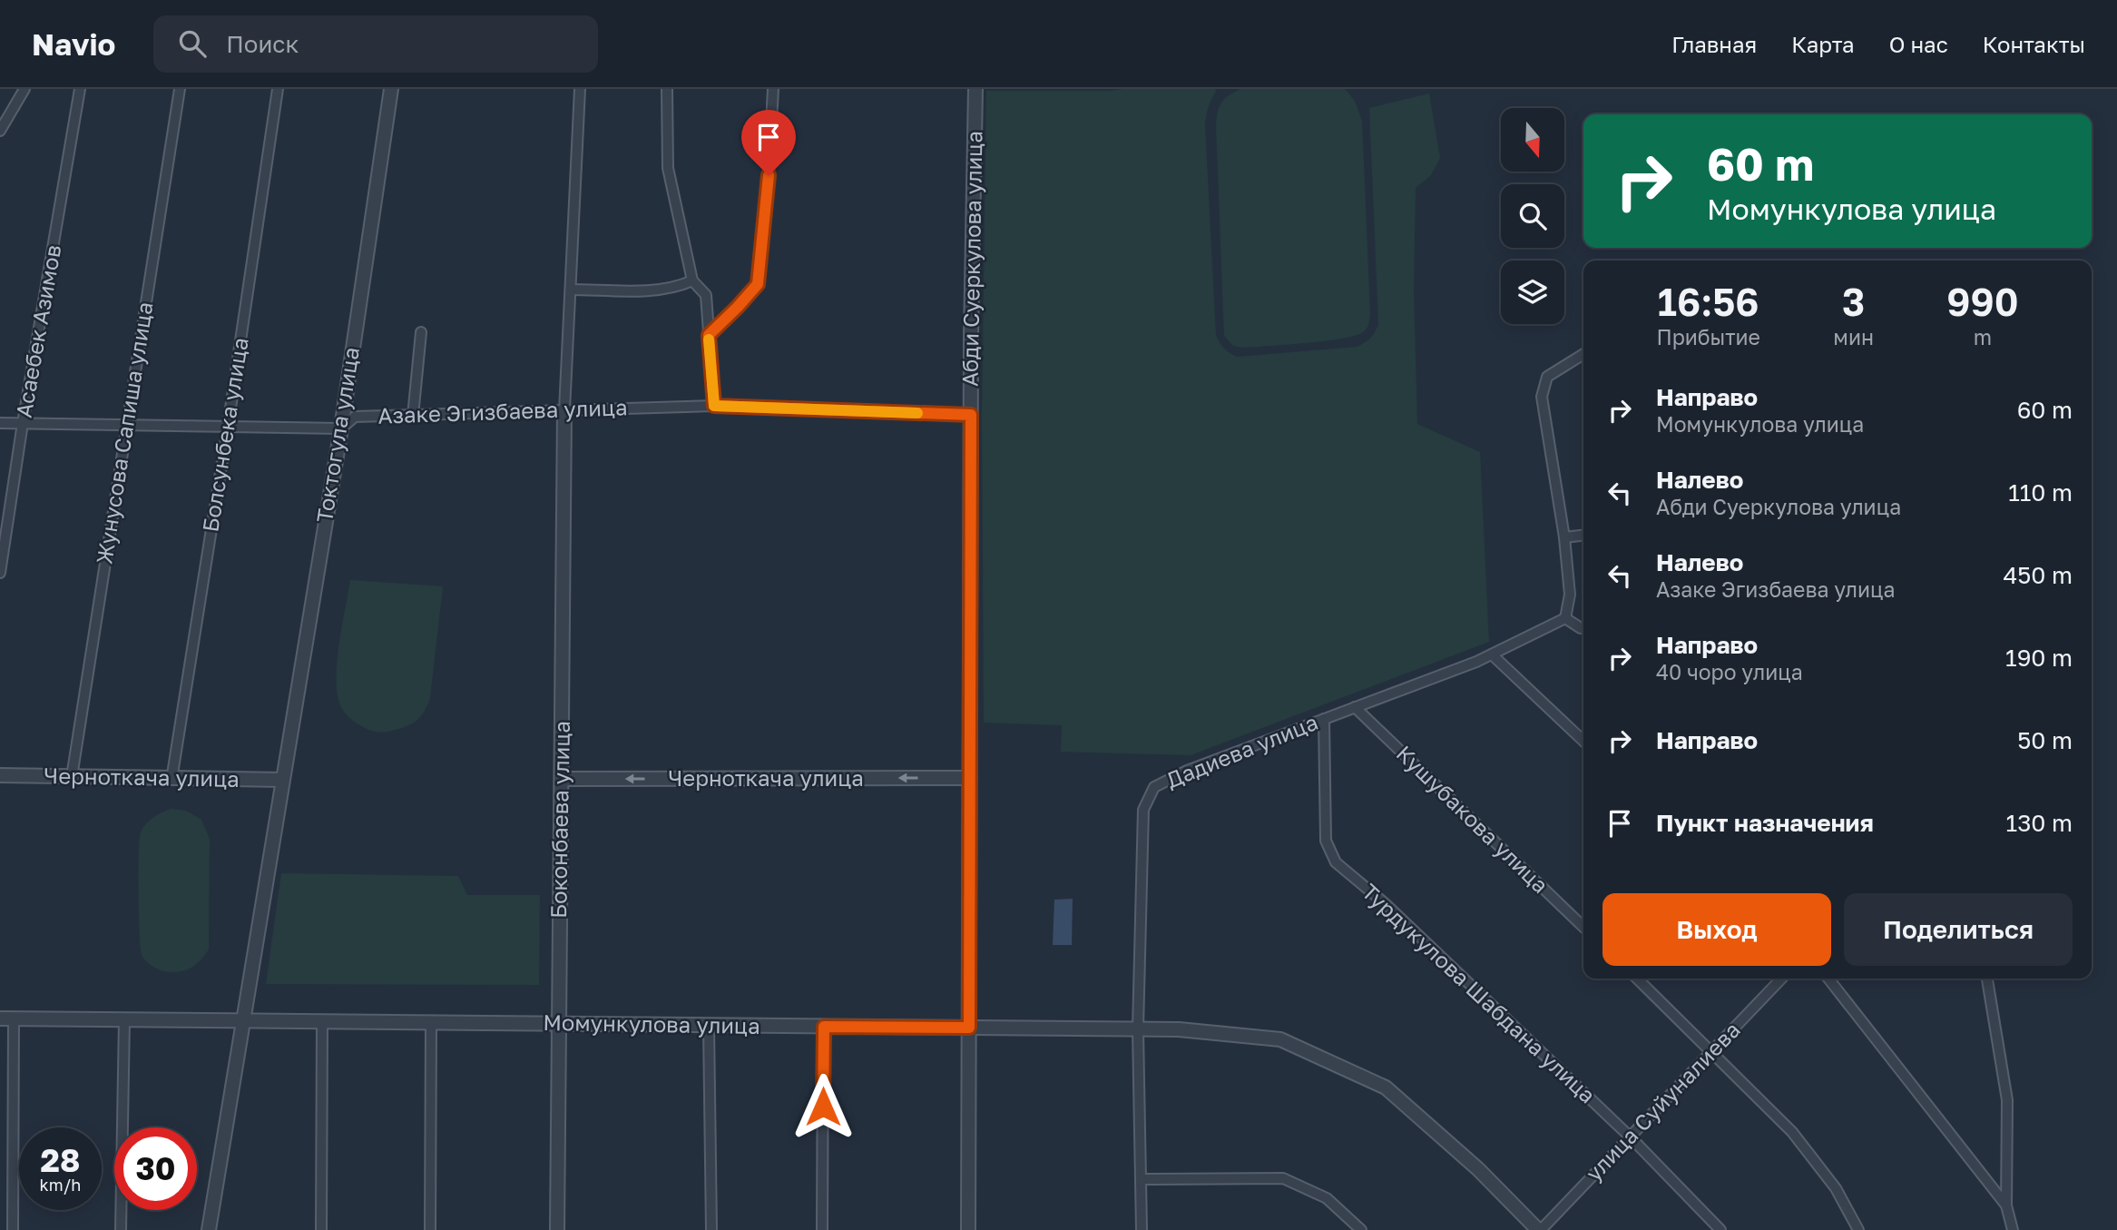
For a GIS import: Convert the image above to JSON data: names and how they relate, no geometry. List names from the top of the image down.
{
  "streets": {
    "street": [
      "Абди Суеркулова улица",
      "Асаебек Азимов",
      "Азаке Эгизбаева улица",
      "Жунусова Сапиша улица",
      "Болсунбека улица",
      "Токтогула улица",
      "Дадиева улица",
      "Черноткача улица",
      "Боконбаева улица",
      "Кушубакова улица",
      "Турдукулова Шабдана улица",
      "Момункулова улица",
      "улица Суйуналиева"
    ]
  },
  "crossings": [
    ["Абди Суеркулова улица", "Азаке Эгизбаева улица"],
    ["Абди Суеркулова улица", "Черноткача улица"],
    ["Абди Суеркулова улица", "Момункулова улица"],
    ["Асаебек Азимов", "Азаке Эгизбаева улица"],
    ["Азаке Эгизбаева улица", "Жунусова Сапиша улица"],
    ["Азаке Эгизбаева улица", "Болсунбека улица"],
    ["Азаке Эгизбаева улица", "Токтогула улица"],
    ["Азаке Эгизбаева улица", "Боконбаева улица"],
    ["Жунусова Сапиша улица", "Черноткача улица"],
    ["Болсунбека улица", "Черноткача улица"],
    ["Токтогула улица", "Черноткача улица"],
    ["Токтогула улица", "Момункулова улица"],
    ["Дадиева улица", "Кушубакова улица"],
    ["Дадиева улица", "Турдукулова Шабдана улица"],
    ["Дадиева улица", "Момункулова улица"],
    ["Черноткача улица", "Боконбаева улица"],
    ["Боконбаева улица", "Момункулова улица"],
    ["Турдукулова Шабдана улица", "улица Суйуналиева"],
    ["Момункулова улица", "улица Суйуналиева"]
  ],
  "one_way": ["Черноткача улица"],
  "north": "bottom",
  "page": {
    "header": "Navio",
    "search": "Поиск",
    "nav": [
      "Главная",
      "Карта",
      "О нас",
      "Контакты"
    ],
    "turn": ["60 m", "Момункулова улица"],
    "eta": [
      "16:56",
      "Прибытие",
      "3",
      "мин",
      "990",
      "m"
    ],
    "list": [
      {
        "name": "Направо",
        "note": "Момункулова улица",
        "value": "60 m"
      },
      {
        "name": "Налево",
        "note": "Абди Суеркулова улица",
        "value": "110 m"
      },
      {
        "name": "Налево",
        "note": "Азаке Эгизбаева улица",
        "value": "450 m"
      },
      {
        "name": "Направо",
        "note": "40 чоро улица",
        "value": "190 m"
      },
      {
        "name": "Направо",
        "value": "50 m"
      },
      {
        "name": "Пункт назначения",
        "value": "130 m"
      }
    ],
    "buttons": ["Выход", "Поделиться"],
    "speed": "28 km/h",
    "limit": "30"
  }
}
